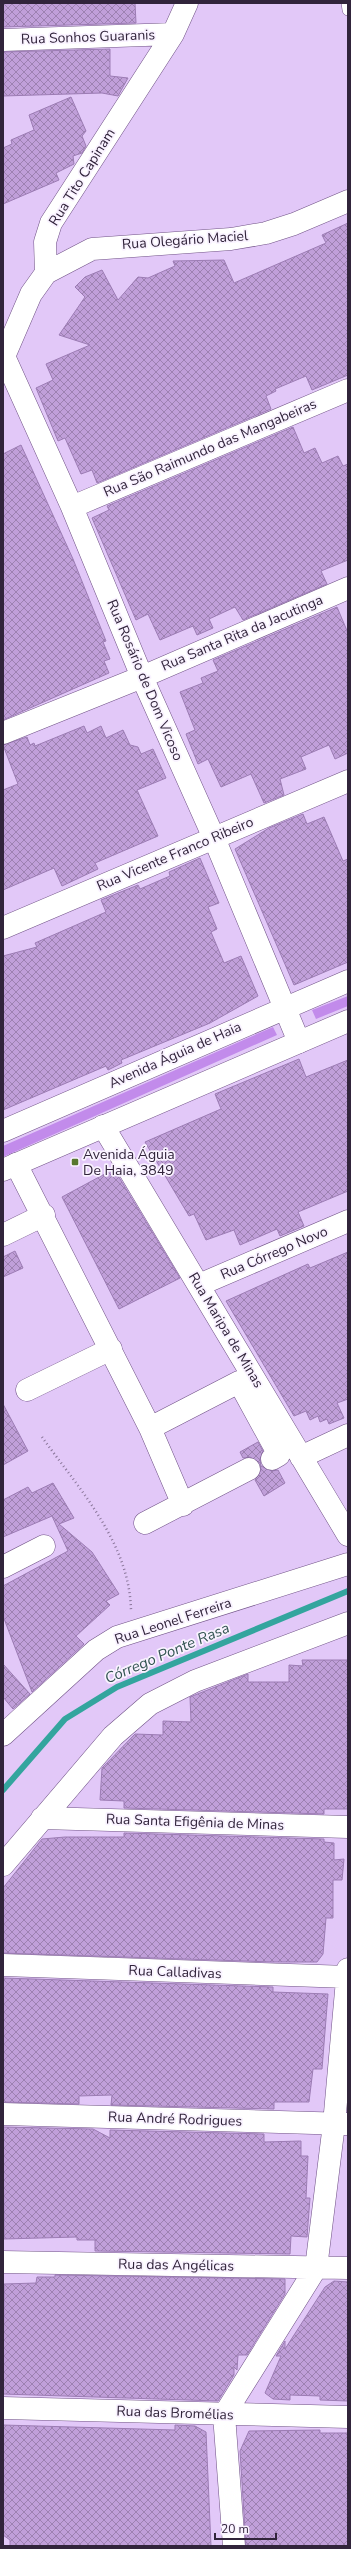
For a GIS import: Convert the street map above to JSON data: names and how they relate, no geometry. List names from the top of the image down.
{
  "streets": {
    "street": [
      "Rua Sonhos Guaranis",
      "Rua Tito Capinam",
      "Rua Olegário Maciel",
      "Rua São Raimundo das Mangabeiras",
      "Rua Santa Rita da Jacutinga",
      "Rua Rosário de Dom Vicoso",
      "Rua Vicente Franco Ribeiro",
      "Avenida Águia de Haia",
      "Rua Córrego Novo",
      "Rua Maripa de Minas",
      "Rua Leonel Ferreira",
      "Rua Santa Efigênia de Minas",
      "Rua Calladivas",
      "Rua André Rodrigues",
      "Rua das Angélicas",
      "Rua das Bromélias"
    ]
  },
  "crossings": [
    ["Rua Sonhos Guaranis", "Rua Tito Capinam"],
    ["Rua Tito Capinam", "Rua Olegário Maciel"],
    ["Rua São Raimundo das Mangabeiras", "Rua Rosário de Dom Vicoso"],
    ["Rua Santa Rita da Jacutinga", "Rua Rosário de Dom Vicoso"],
    ["Rua Rosário de Dom Vicoso", "Rua Vicente Franco Ribeiro"],
    ["Rua Rosário de Dom Vicoso", "Avenida Águia de Haia"],
    ["Rua Córrego Novo", "Rua Maripa de Minas"]
  ],
  "water": ["Córrego Ponte Rasa"],
  "places": {
    "transit": ["Avenida Águia De Haia, 3849"]
  },
  "scale_bar": "20 m"
}
